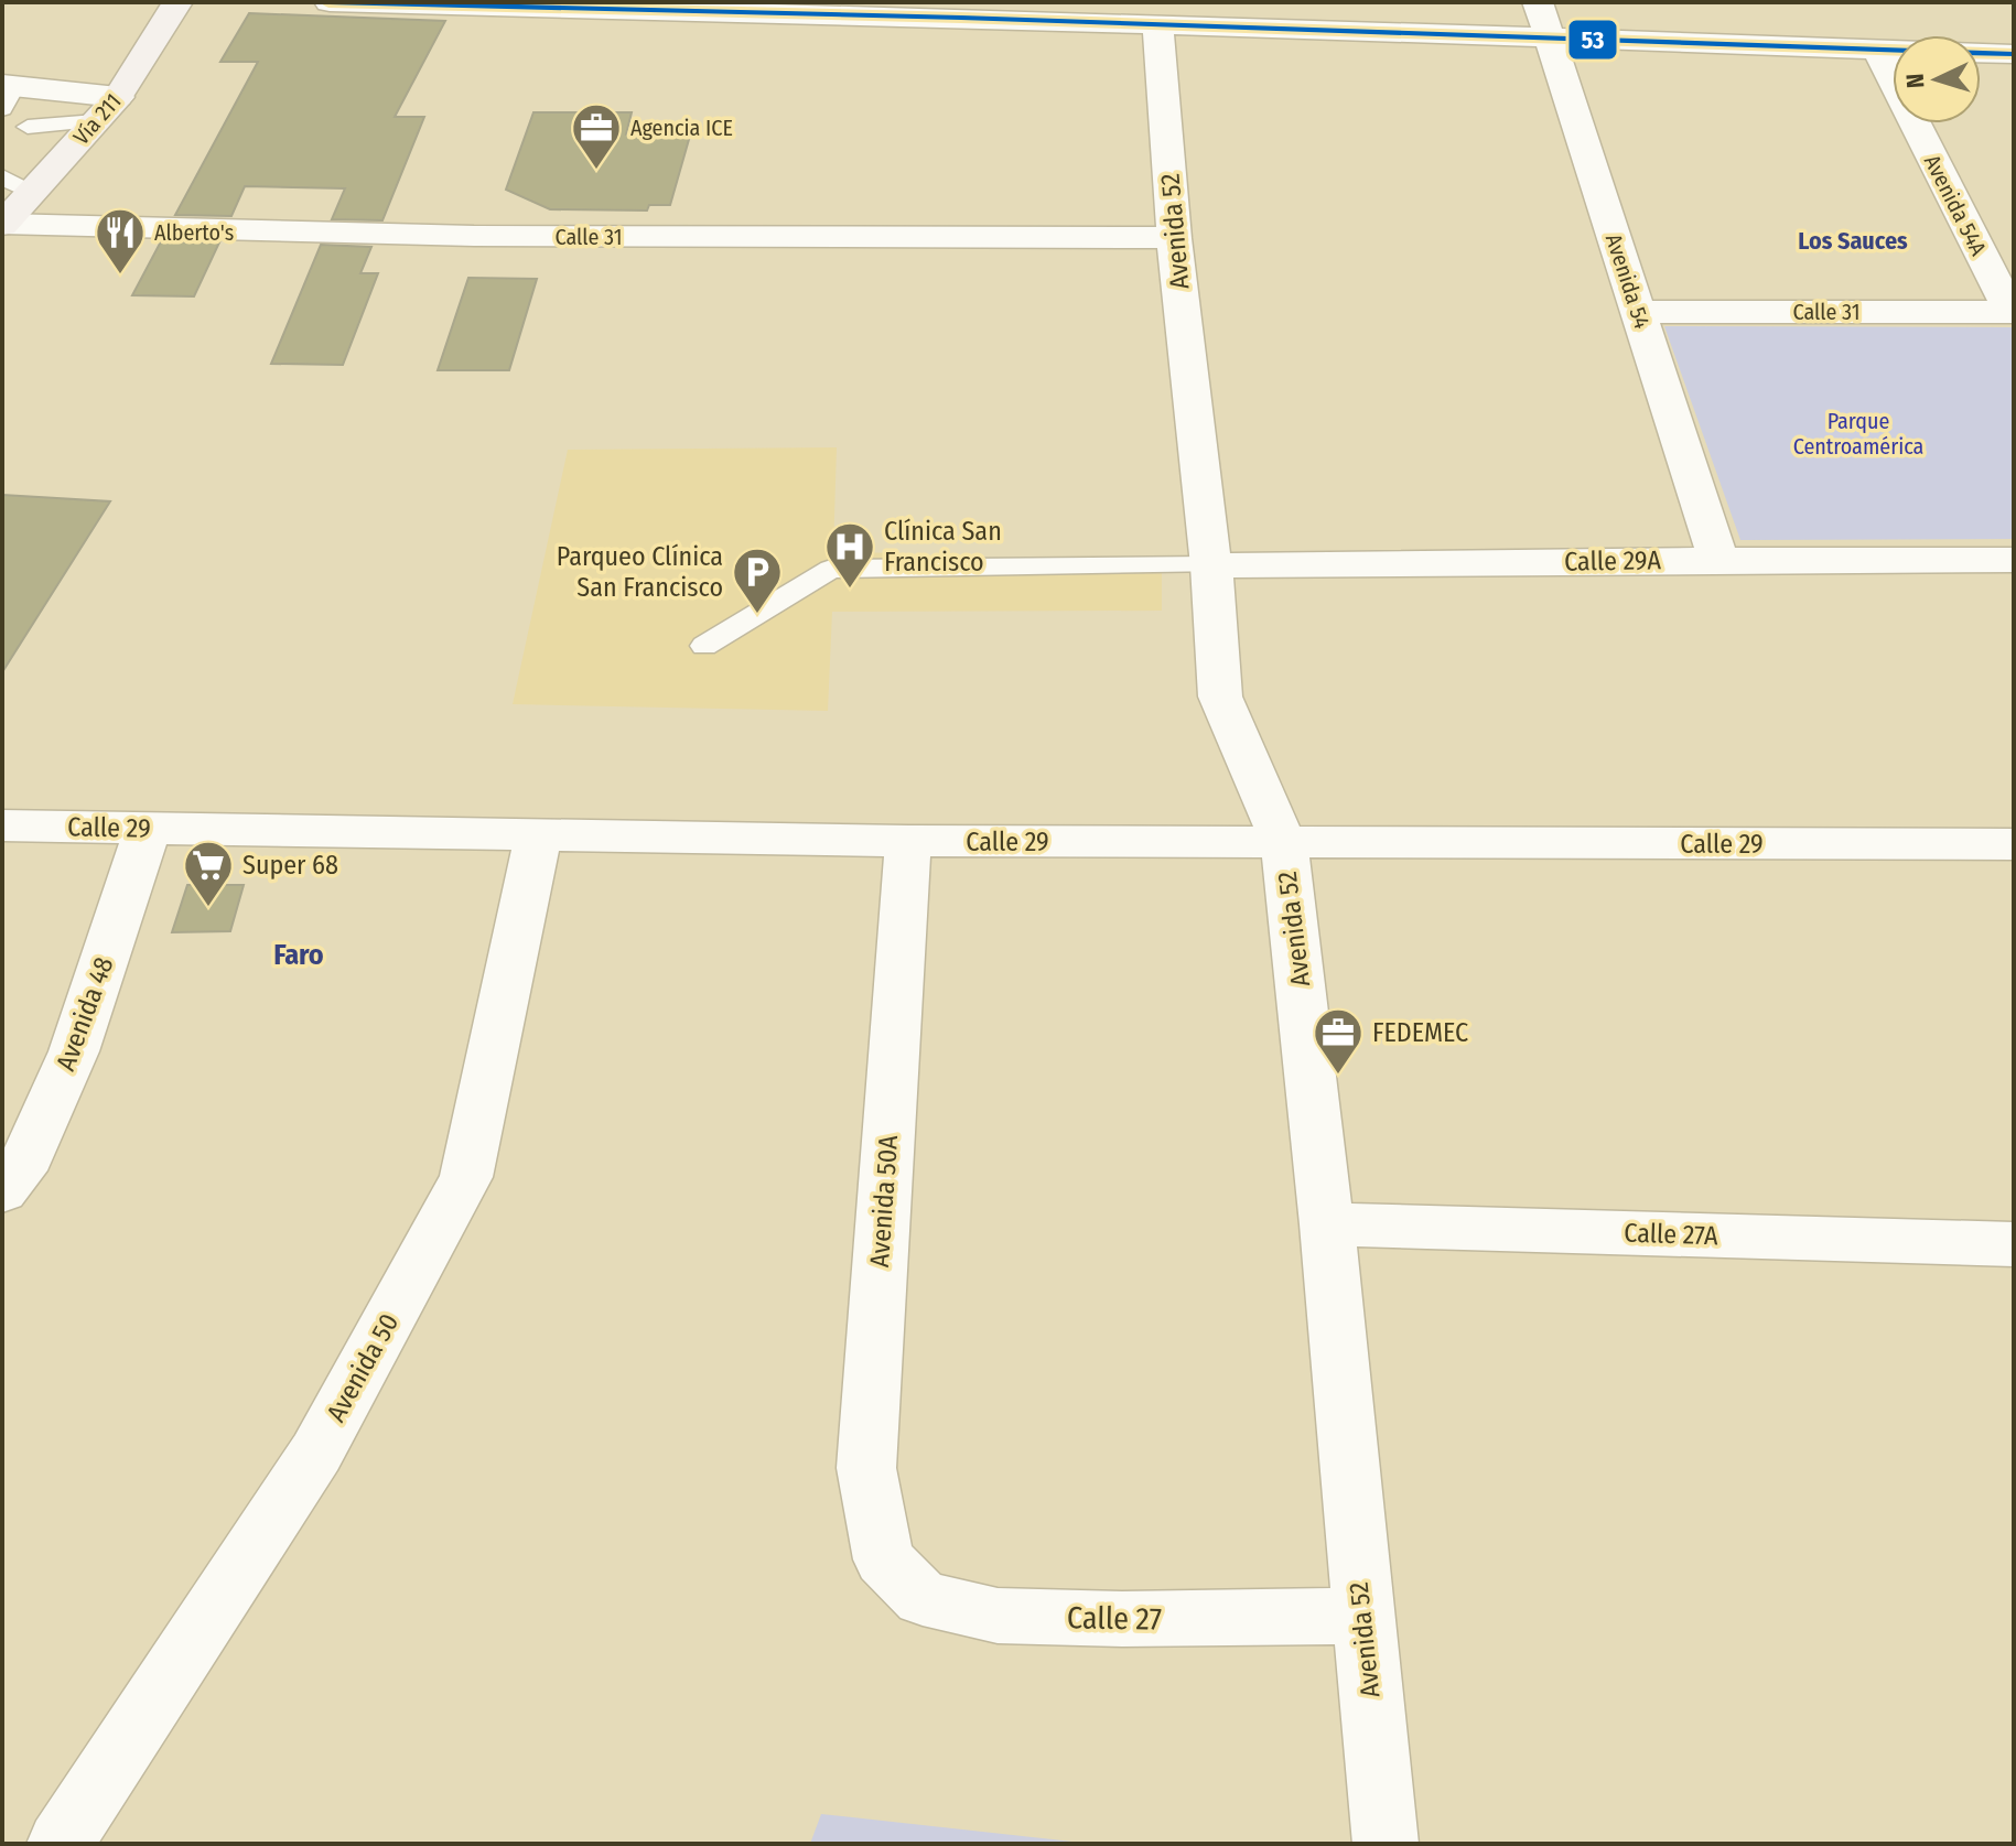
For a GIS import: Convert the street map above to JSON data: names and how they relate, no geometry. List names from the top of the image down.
{
  "streets": {
    "main road": ["Vía 211"],
    "street": [
      "Avenida 54A",
      "Avenida 52",
      "Calle 31",
      "Avenida 54",
      "Calle 29A",
      "Calle 29",
      "Avenida 48",
      "Avenida 50A",
      "Calle 27A",
      "Avenida 50",
      "Calle 27"
    ]
  },
  "crossings": [
    ["Vía 211", "Calle 31"],
    ["Avenida 54A", "Calle 31"],
    ["Avenida 52", "Calle 31"],
    ["Avenida 52", "Calle 29A"],
    ["Avenida 52", "Calle 29"],
    ["Avenida 52", "Calle 27A"],
    ["Avenida 52", "Calle 27"],
    ["Calle 31", "Avenida 54"],
    ["Avenida 54", "Calle 29A"],
    ["Calle 29", "Avenida 48"],
    ["Calle 29", "Avenida 50A"],
    ["Calle 29", "Avenida 50"],
    ["Avenida 50A", "Calle 27"]
  ],
  "districts": ["Los Sauces", "Faro"],
  "parks": ["Parque Centroamérica"],
  "places": {
    "office": ["Agencia ICE", "FEDEMEC"],
    "restaurant": ["Alberto's"],
    "hospital": ["Clínica San Francisco"],
    "parking": ["Parqueo Clínica San Francisco"],
    "supermarket": ["Super 68"]
  },
  "lines": ["transit line 53"],
  "north": "left"
}
